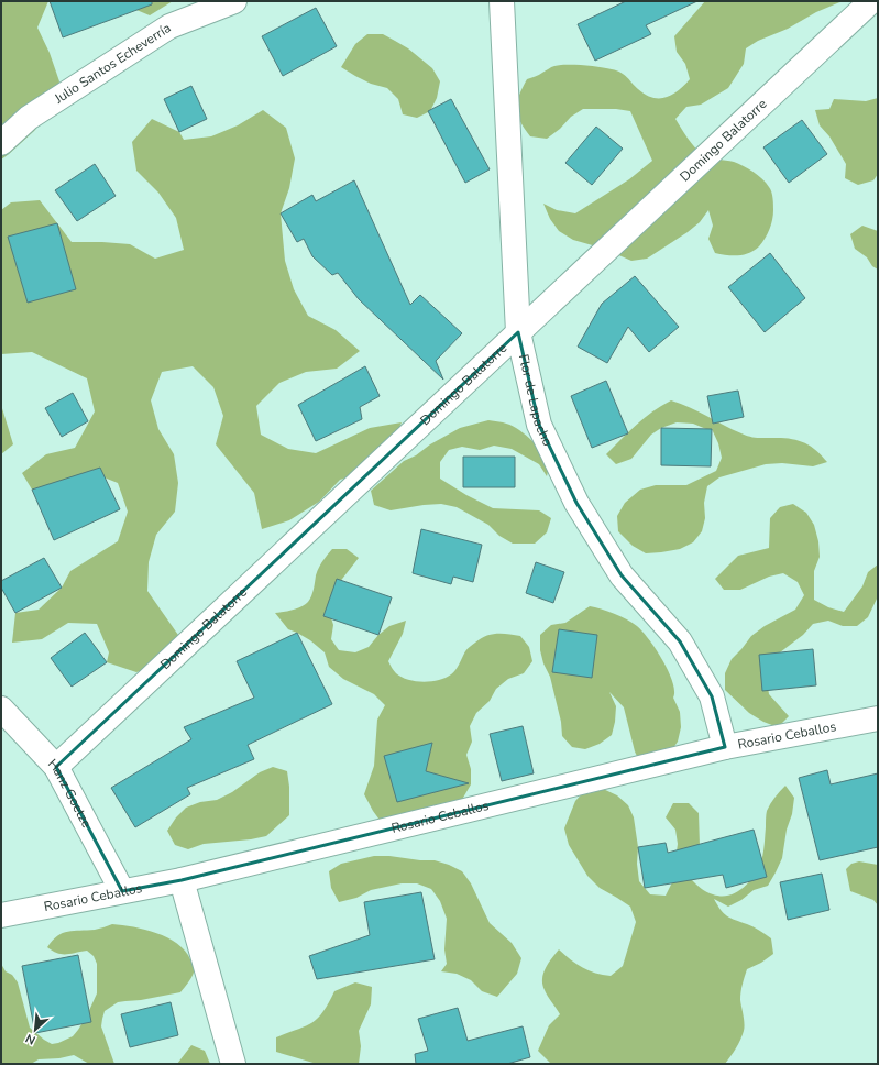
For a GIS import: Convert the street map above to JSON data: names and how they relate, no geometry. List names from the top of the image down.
{
  "streets": {
    "street": [
      "Julio Santos Echeverría",
      "Domingo Balatorre",
      "Flor de Lapacho",
      "Rosario Ceballos",
      "Hanz Goetze"
    ]
  },
  "crossings": [
    ["Domingo Balatorre", "Flor de Lapacho"],
    ["Domingo Balatorre", "Hanz Goetze"],
    ["Flor de Lapacho", "Rosario Ceballos"],
    ["Rosario Ceballos", "Hanz Goetze"]
  ],
  "north": "bottom left"
}
